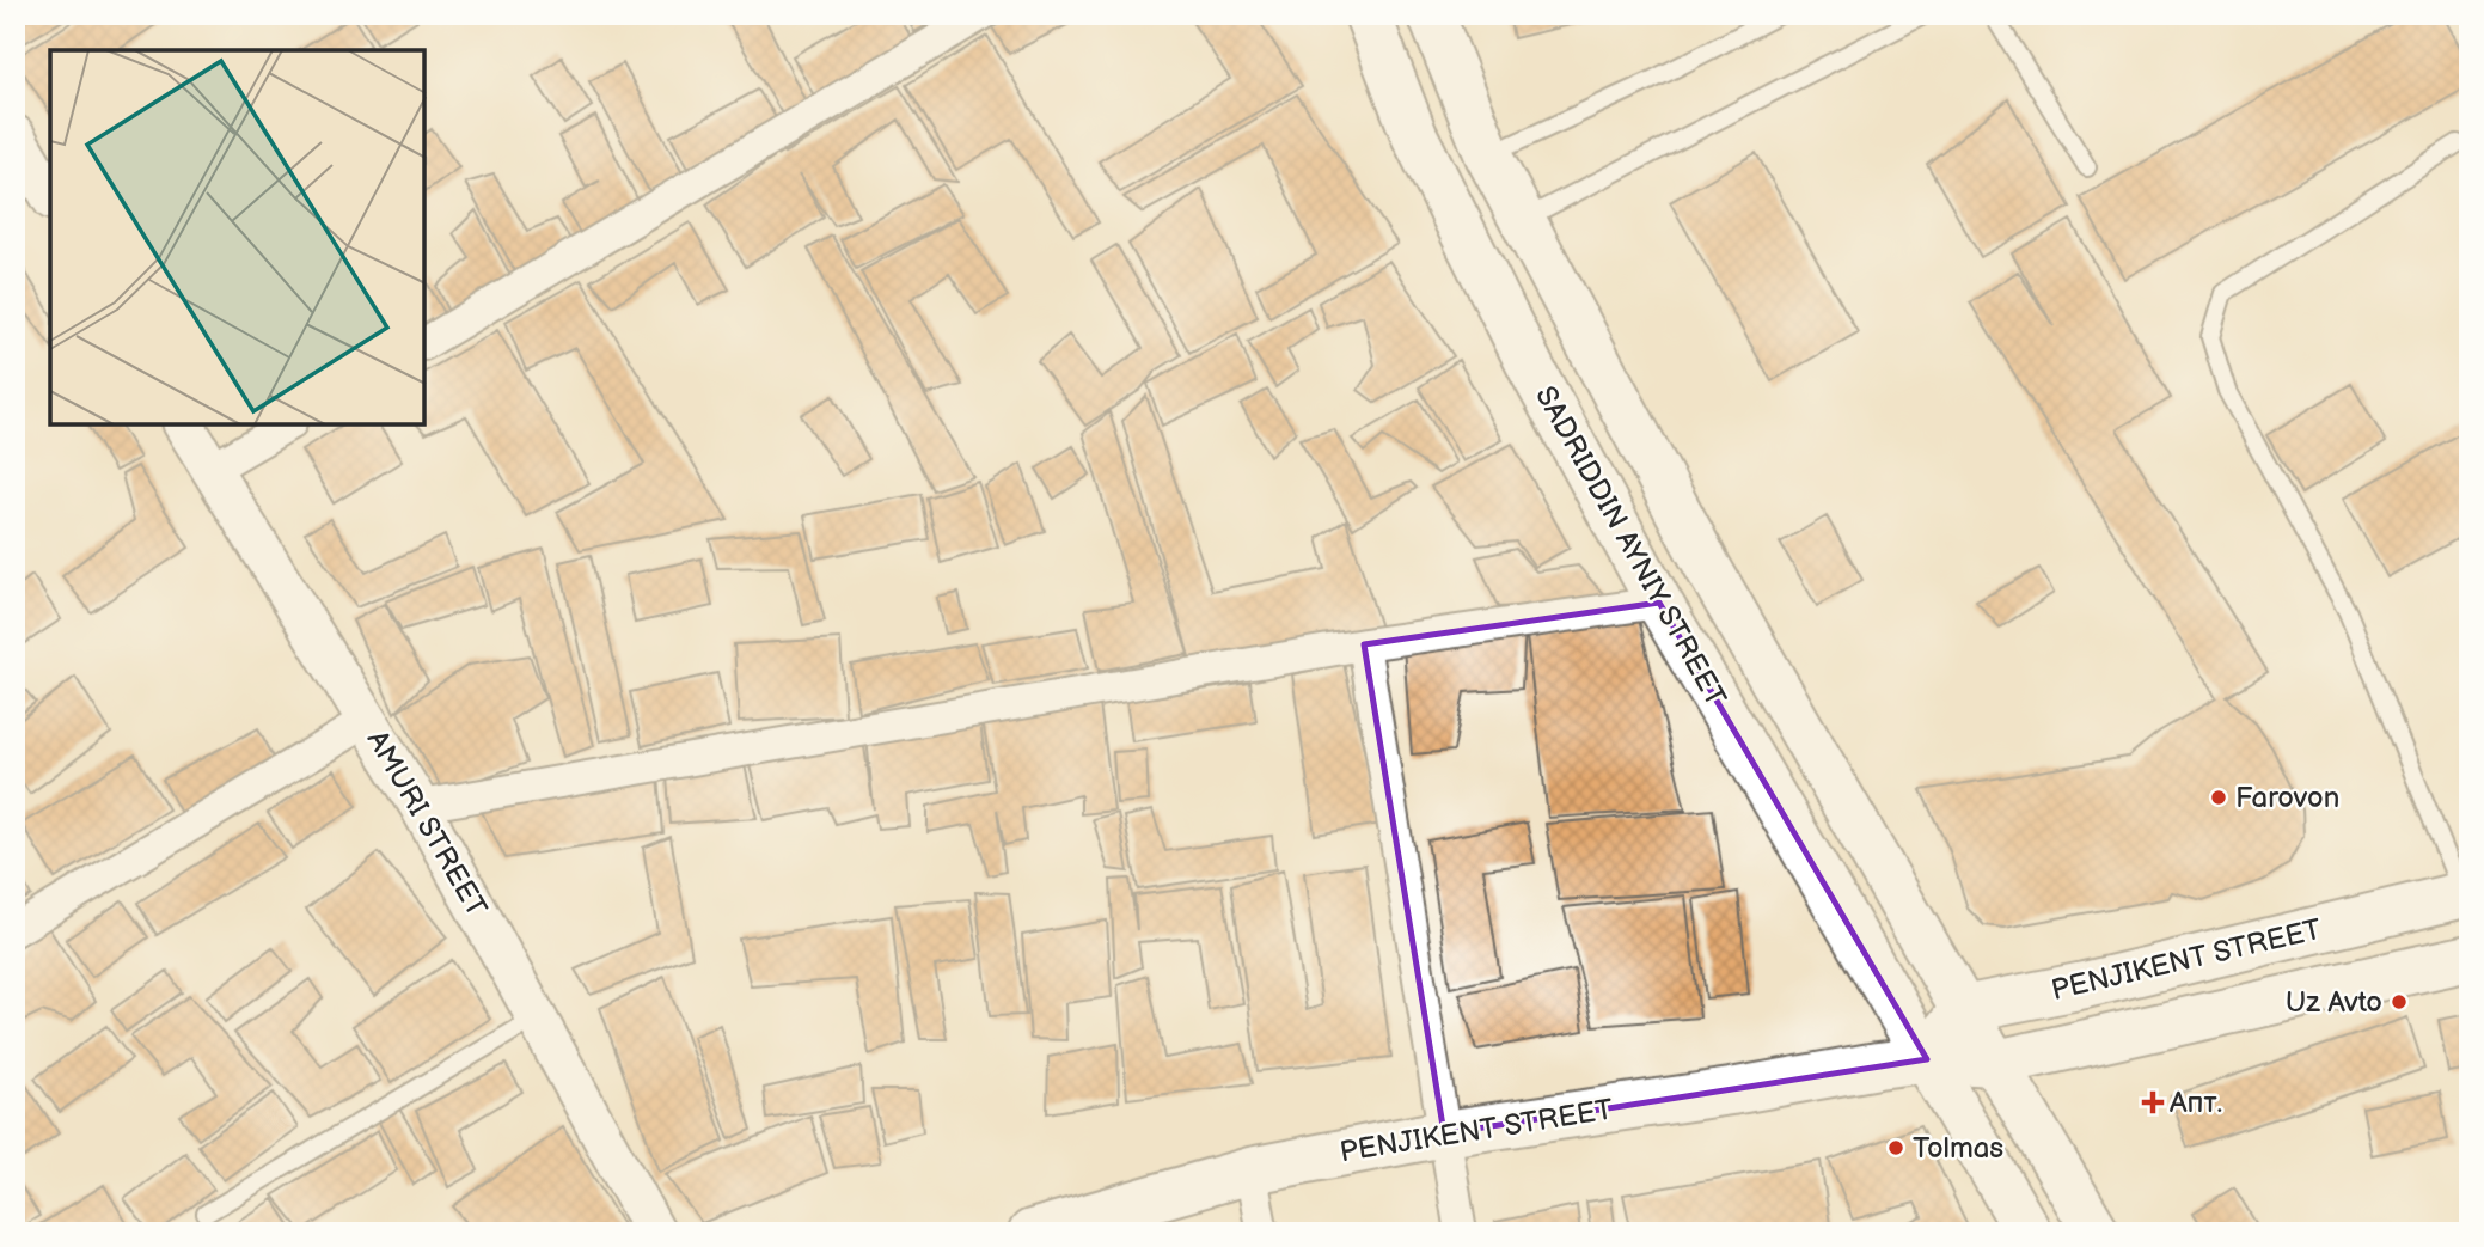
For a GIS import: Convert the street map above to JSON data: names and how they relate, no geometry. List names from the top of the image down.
{
  "streets": {
    "main road": ["SADRIDDIN AYNIY STREET", "PENJIKENT STREET"],
    "street": ["AMURI STREET"]
  },
  "crossings": [
    ["SADRIDDIN AYNIY STREET", "PENJIKENT STREET"]
  ],
  "places": {
    "other": ["Farovon", "Uz Avto", "Tolmas"],
    "health": ["Апт."]
  }
}
